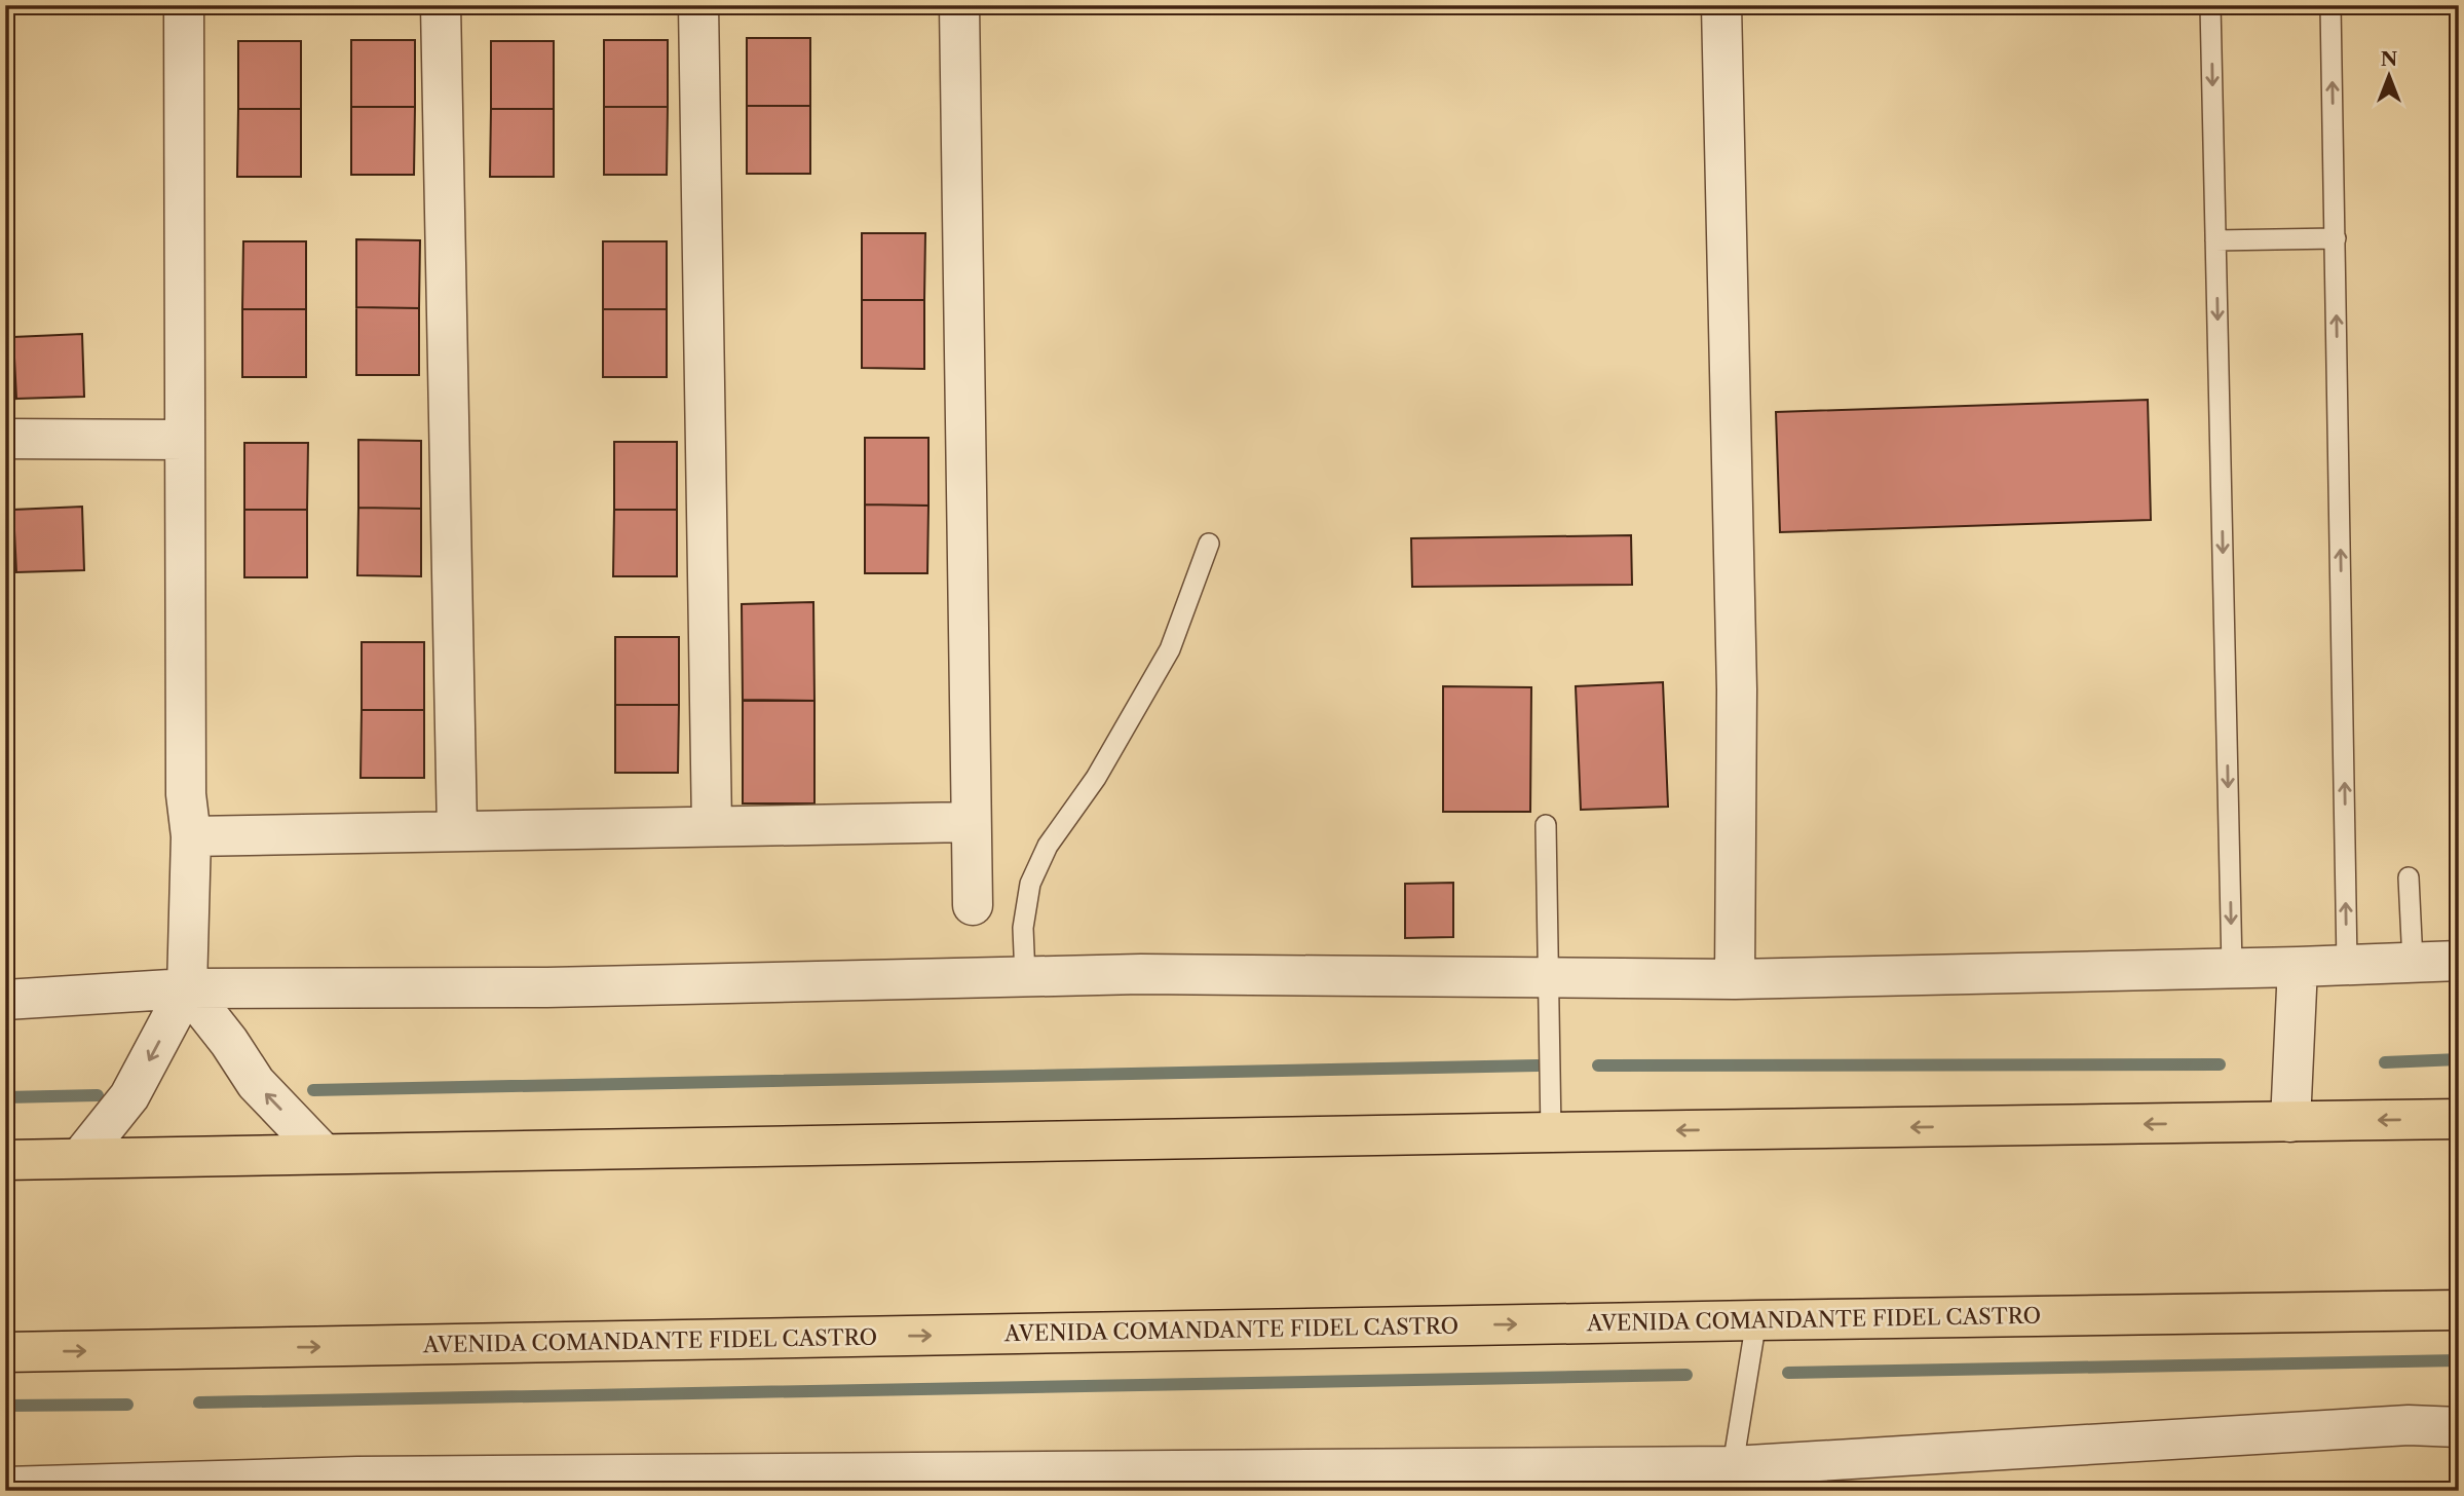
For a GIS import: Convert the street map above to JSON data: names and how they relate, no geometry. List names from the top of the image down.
{
  "streets": {
    "highway": ["AVENIDA COMANDANTE FIDEL CASTRO"]
  },
  "north": "top"
}
